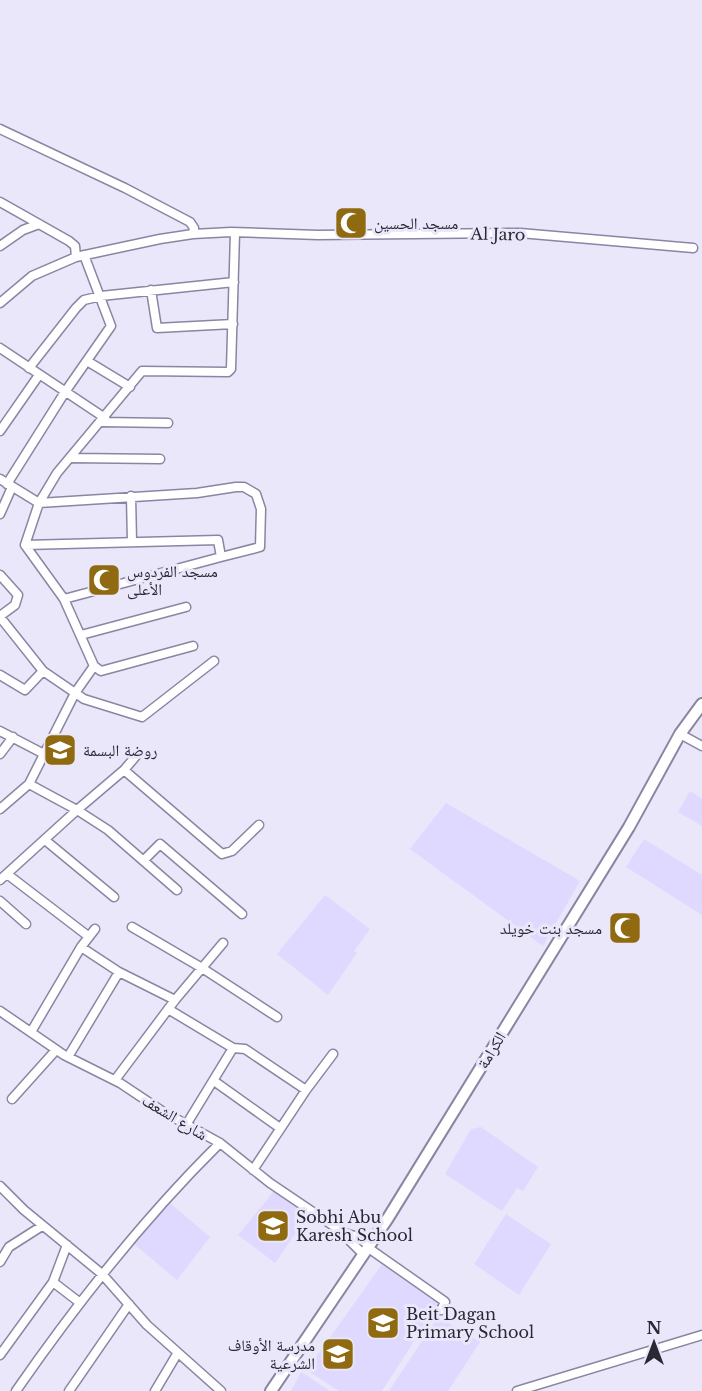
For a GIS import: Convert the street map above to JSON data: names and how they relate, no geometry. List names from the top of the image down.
{
  "streets": {
    "main road": ["الكرامة"],
    "street": ["Al Jaro", "شارع الشعف"]
  },
  "crossings": [
    ["الكرامة", "شارع الشعف"]
  ],
  "places": {
    "mosque": ["مسجد الحسين", "مسجد الفردوس الأعلى", "مسجد بنت خويلد"],
    "school or university": [
      "روضة البسمة",
      "Sobhi Abu Karesh School",
      "Beit Dagan Primary School",
      "مدرسة الأوقاف الشرعية"
    ]
  },
  "north": "top"
}
